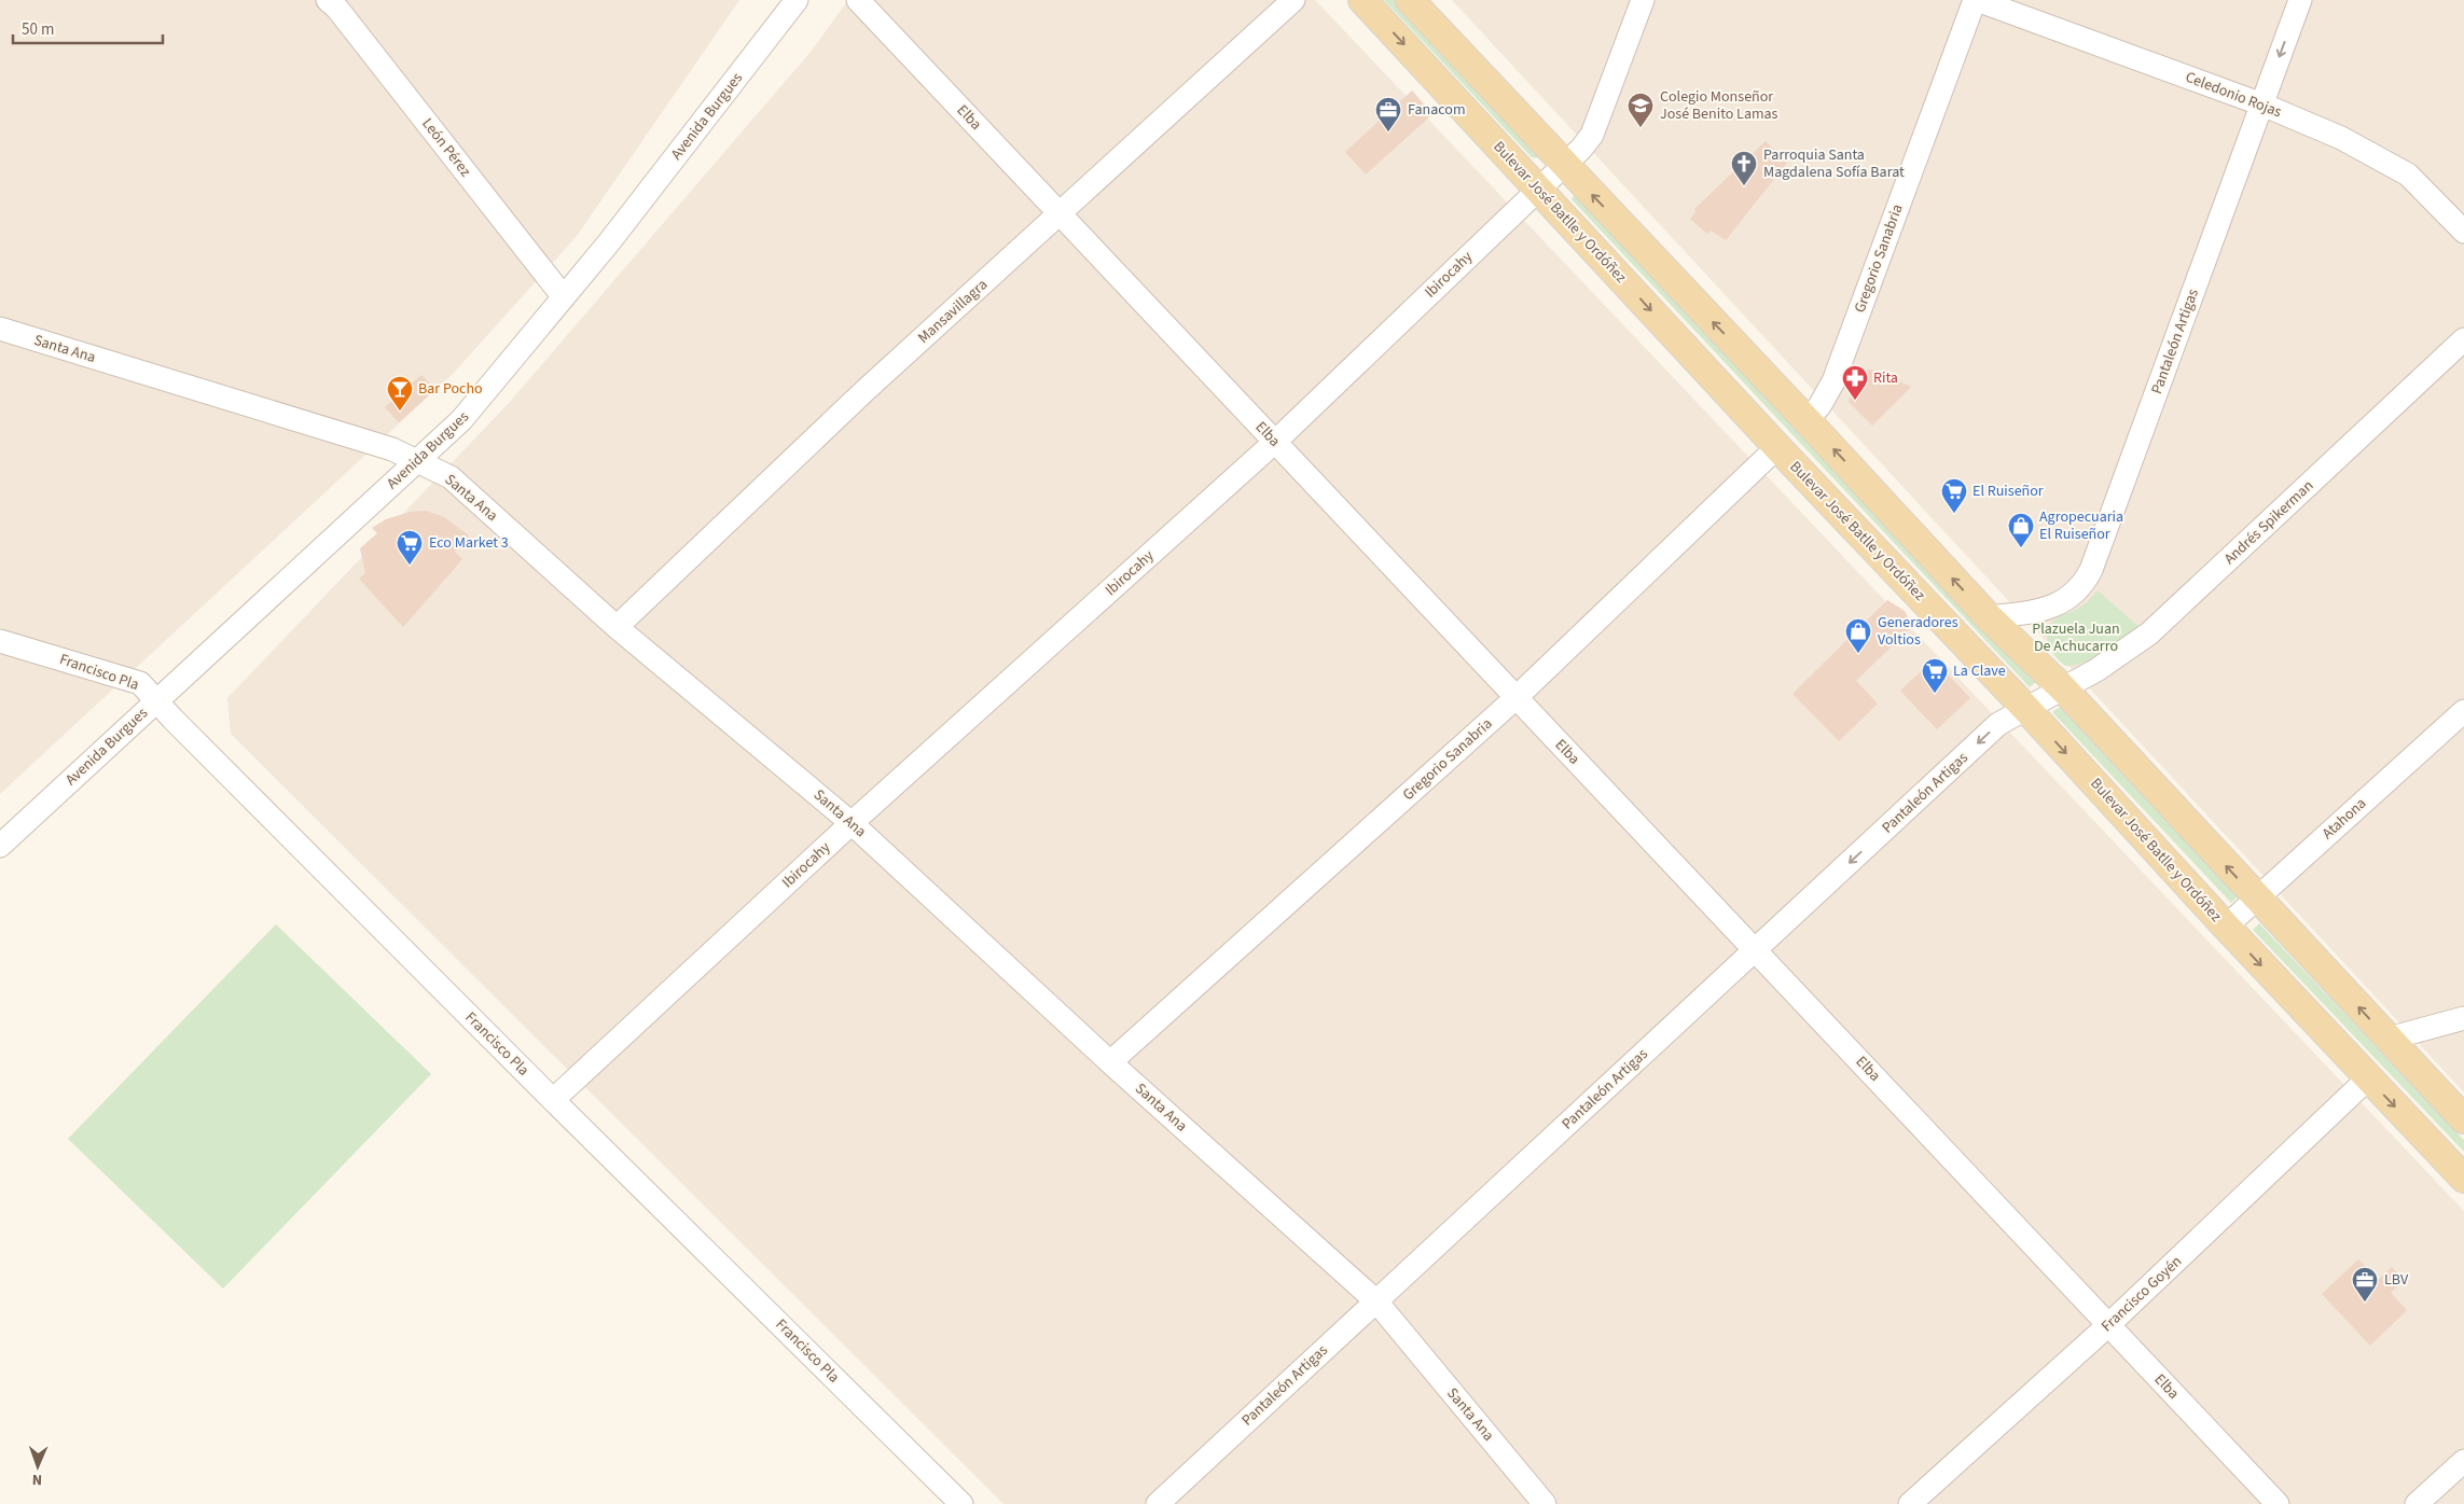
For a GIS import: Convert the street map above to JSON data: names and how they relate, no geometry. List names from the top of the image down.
{
  "streets": {
    "main road": ["Bulevar José Batlle y Ordóñez"],
    "street": [
      "Celedonio Rojas",
      "Avenida Burgues",
      "Elba",
      "León Pérez",
      "Gregorio Sanabria",
      "Ibirocahy",
      "Mansavillagra",
      "Pantaleón Artigas",
      "Santa Ana",
      "Andrés Spikerman",
      "Francisco Pla",
      "Atahona",
      "Francisco Goyén"
    ]
  },
  "crossings": [
    ["Celedonio Rojas", "Gregorio Sanabria"],
    ["Celedonio Rojas", "Pantaleón Artigas"],
    ["Avenida Burgues", "León Pérez"],
    ["Avenida Burgues", "Santa Ana"],
    ["Avenida Burgues", "Francisco Pla"],
    ["Elba", "Gregorio Sanabria"],
    ["Elba", "Ibirocahy"],
    ["Elba", "Mansavillagra"],
    ["Elba", "Pantaleón Artigas"],
    ["Elba", "Francisco Goyén"],
    ["Bulevar José Batlle y Ordóñez", "Gregorio Sanabria"],
    ["Bulevar José Batlle y Ordóñez", "Ibirocahy"],
    ["Bulevar José Batlle y Ordóñez", "Pantaleón Artigas"],
    ["Bulevar José Batlle y Ordóñez", "Atahona"],
    ["Bulevar José Batlle y Ordóñez", "Francisco Goyén"],
    ["Gregorio Sanabria", "Santa Ana"],
    ["Ibirocahy", "Santa Ana"],
    ["Ibirocahy", "Francisco Pla"],
    ["Mansavillagra", "Santa Ana"],
    ["Pantaleón Artigas", "Santa Ana"],
    ["Pantaleón Artigas", "Andrés Spikerman"]
  ],
  "parks": ["Plazuela Juan De Achucarro"],
  "places": {
    "school or university": ["Colegio Monseñor José Benito Lamas"],
    "office": ["Fanacom", "LBV"],
    "church": ["Parroquia Santa Magdalena Sofía Barat"],
    "pharmacy": ["Rita"],
    "bar": ["Bar Pocho"],
    "supermarket": ["El Ruiseñor", "Eco Market 3", "La Clave"],
    "shop": ["Agropecuaria El Ruiseñor", "Generadores Voltios"]
  },
  "scale_bar": "50 m",
  "north": "bottom"
}
